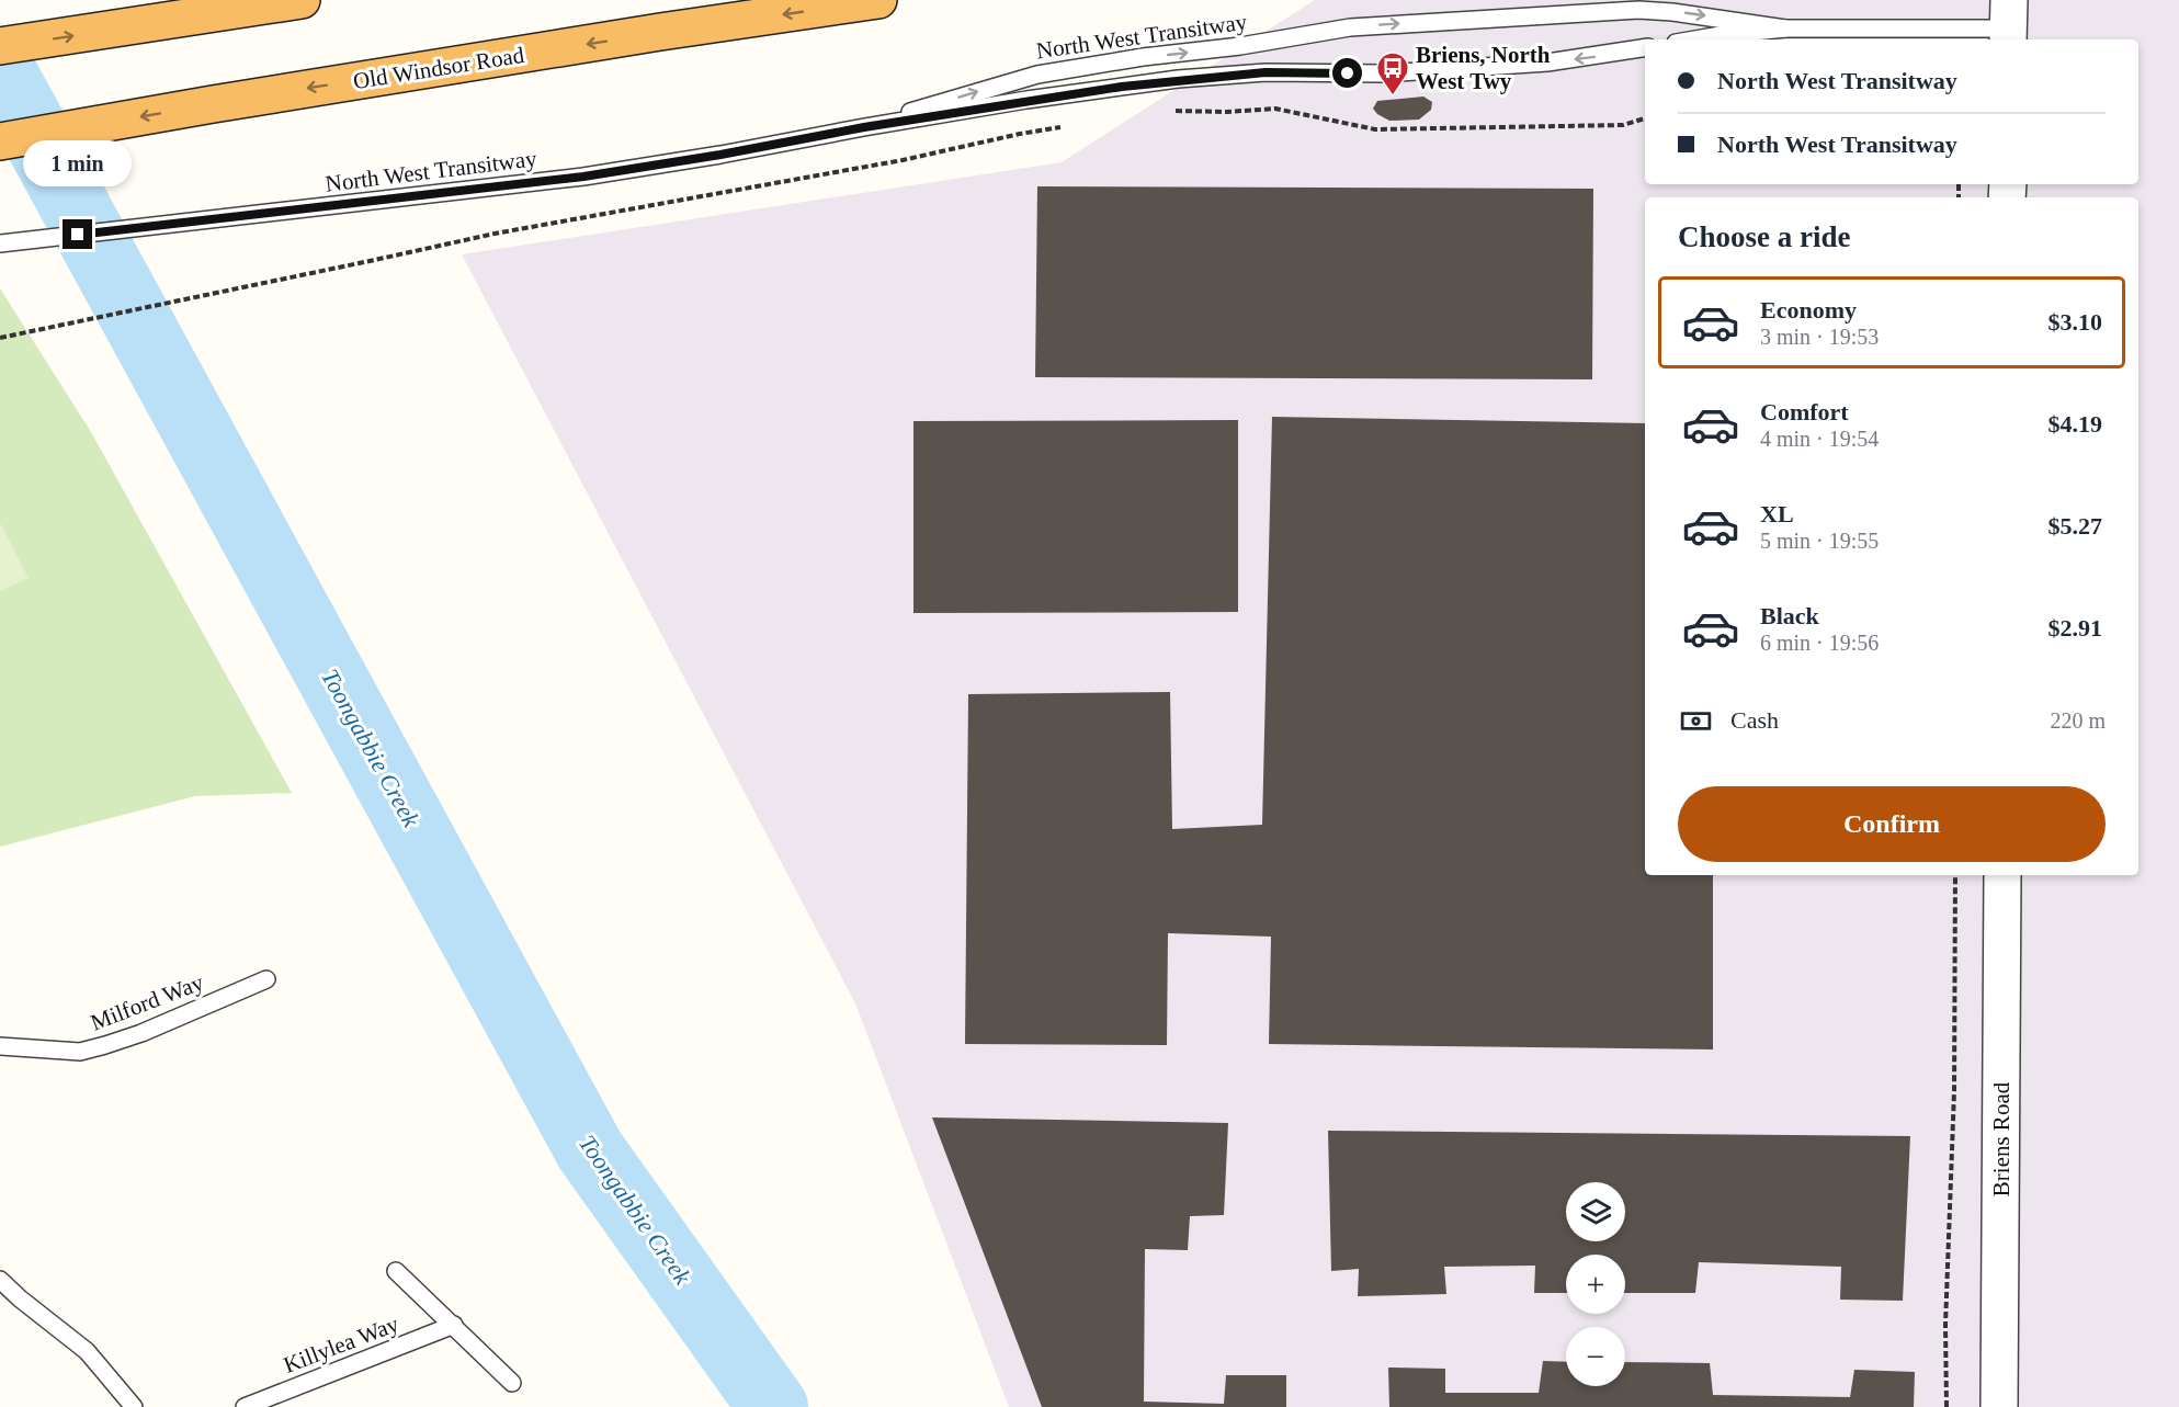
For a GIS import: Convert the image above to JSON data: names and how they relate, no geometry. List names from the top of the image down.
{
  "streets": {
    "highway": ["Old Windsor Road"],
    "street": ["Briens Road"],
    "lane": ["North West Transitway", "Milford Way", "Killylea Way"]
  },
  "water": ["Toongabbie Creek"],
  "places": {
    "bus stop": ["Briens, North West Twy"]
  },
  "page": {
    "banner": ["North West Transitway", "North West Transitway"],
    "bubble": "1 min",
    "heading": "Choose a ride",
    "list": [
      {
        "name": "Economy",
        "note": "3 min · 19:53",
        "value": "$3.10"
      },
      {
        "name": "Comfort",
        "note": "4 min · 19:54",
        "value": "$4.19"
      },
      {
        "name": "XL",
        "note": "5 min · 19:55",
        "value": "$5.27"
      },
      {
        "name": "Black",
        "note": "6 min · 19:56",
        "value": "$2.91"
      }
    ],
    "pay": ["Cash", "220 m"],
    "buttons": "Confirm",
    "map_buttons": ["+", "−"]
  }
}
